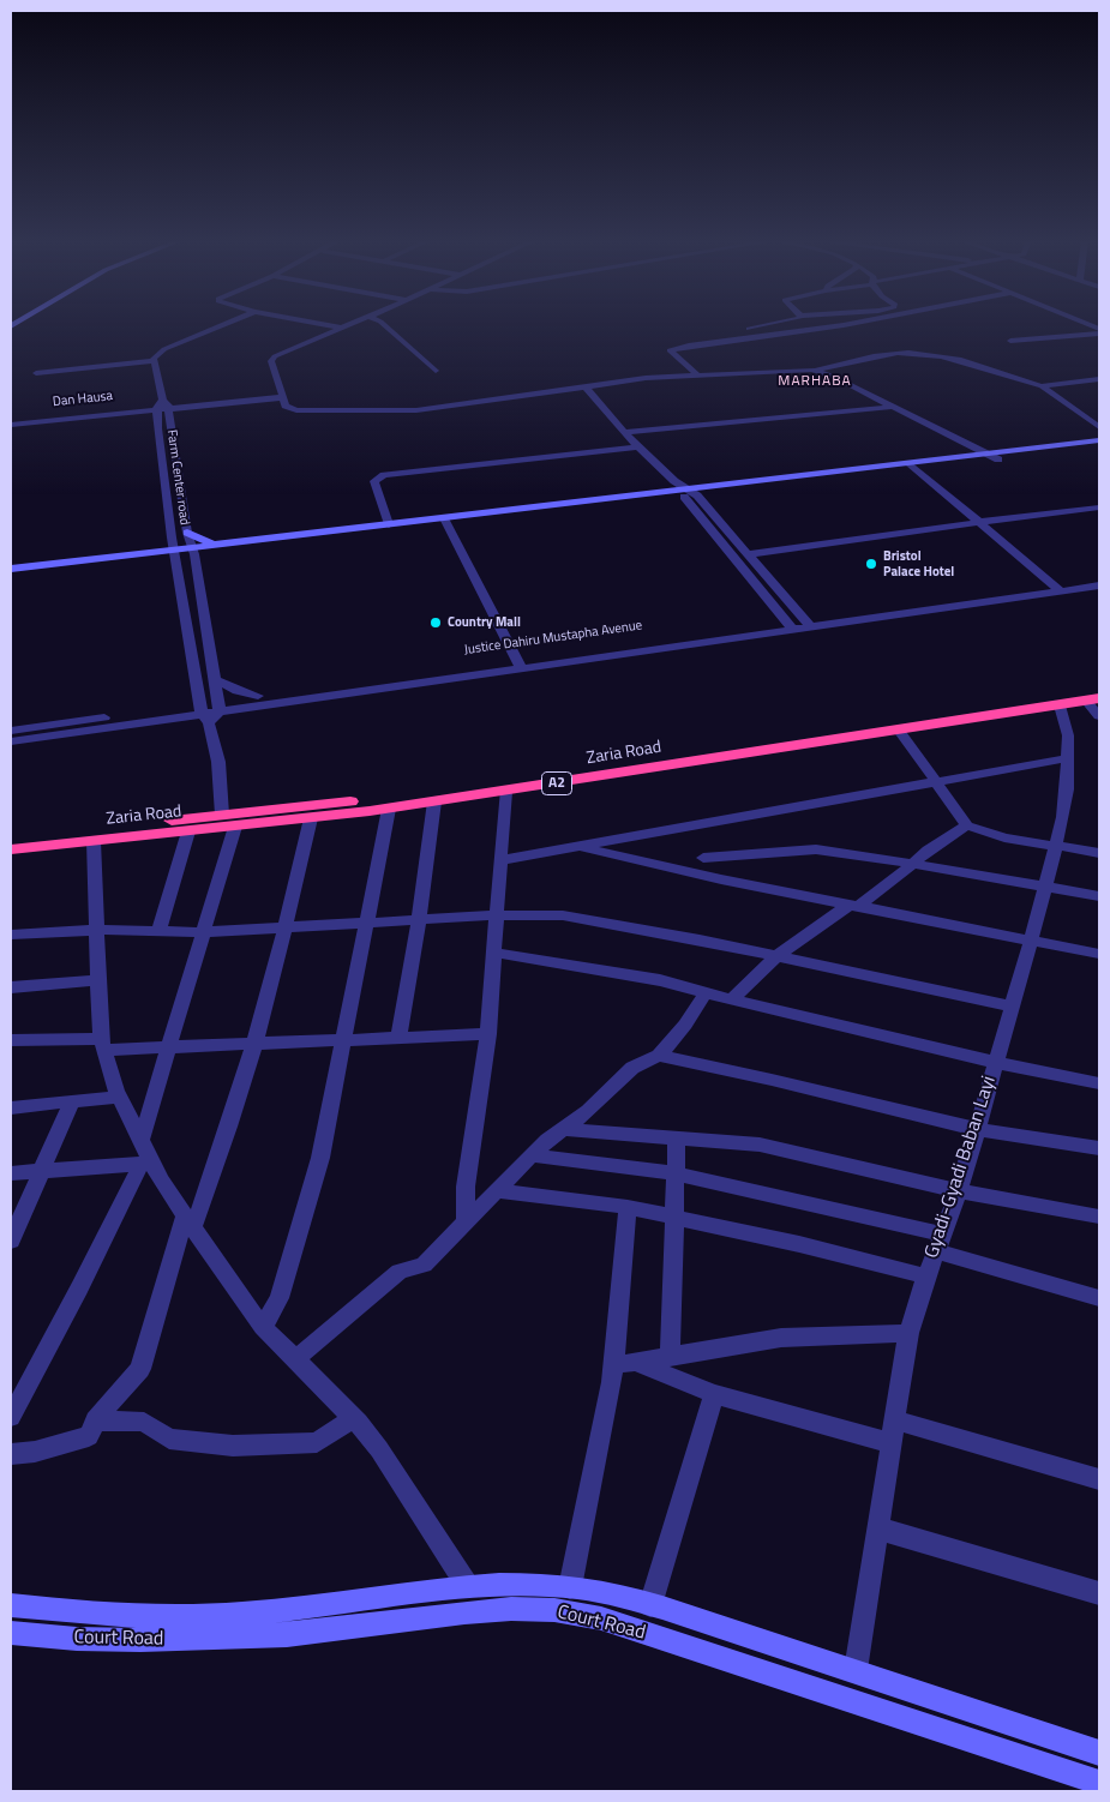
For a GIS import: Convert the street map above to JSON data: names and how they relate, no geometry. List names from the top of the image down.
{
  "streets": {
    "highway": ["Zaria Road", "A2"],
    "street": [
      "Dan Hausa",
      "Farm Center road",
      "Justice Dahiru Mustapha Avenue",
      "Gyadi-Gyadi Baban Layi",
      "Court Road"
    ]
  },
  "crossings": [
    ["Dan Hausa", "Farm Center road"],
    ["Farm Center road", "Justice Dahiru Mustapha Avenue"],
    ["Farm Center road", "Zaria Road"],
    ["Zaria Road", "Gyadi-Gyadi Baban Layi"],
    ["Gyadi-Gyadi Baban Layi", "Court Road"]
  ],
  "districts": ["MARHABA"],
  "places": ["Bristol Palace Hotel", "Country Mall"]
}
